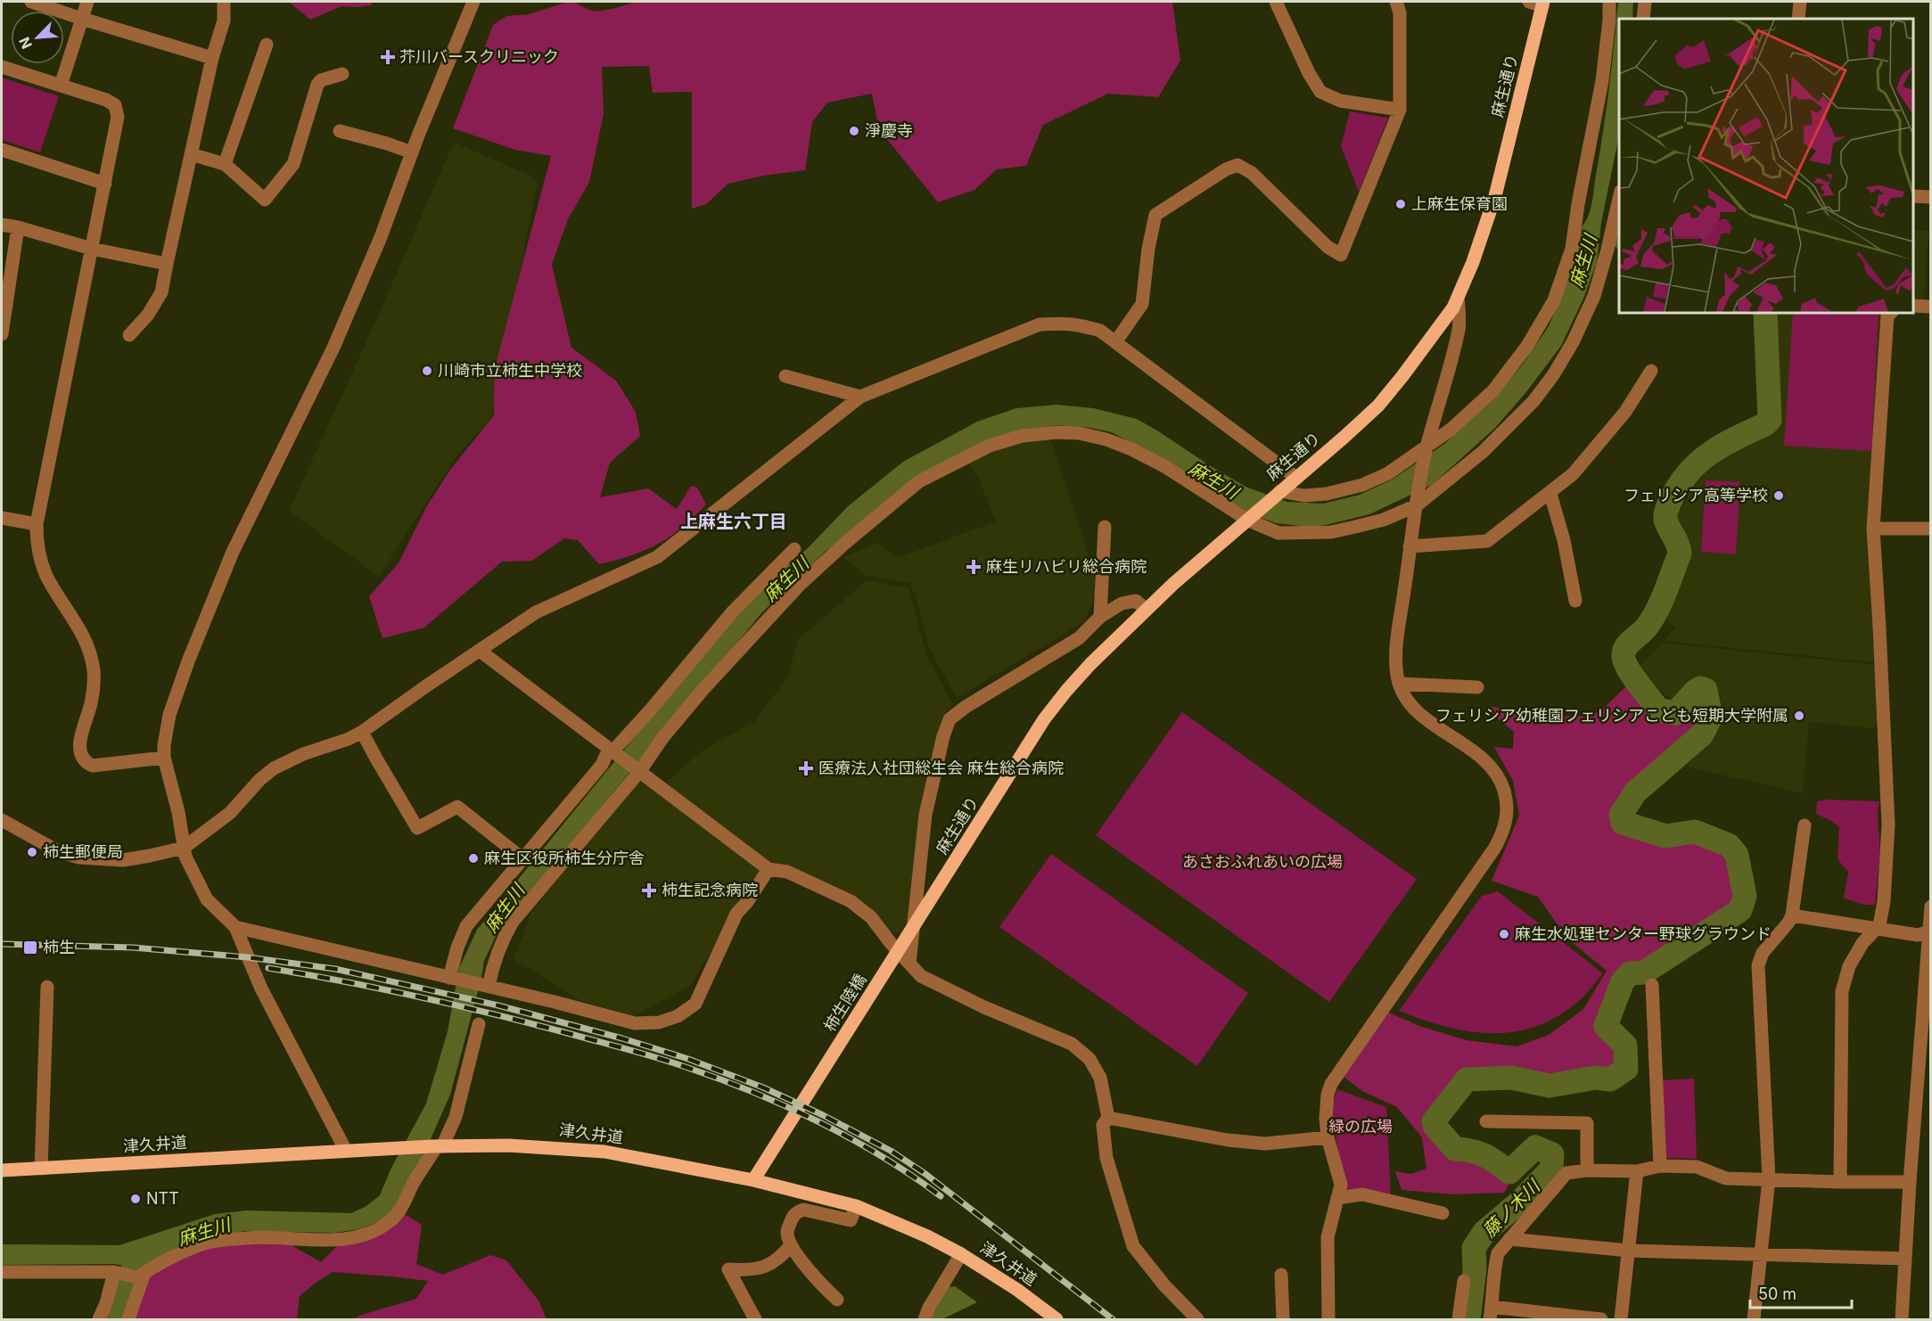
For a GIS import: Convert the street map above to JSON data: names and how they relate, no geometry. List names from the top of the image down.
{
  "streets": {
    "main road": ["麻生通り", "柿生陸橋", "津久井道"]
  },
  "crossings": [
    ["麻生通り", "柿生陸橋"],
    ["柿生陸橋", "津久井道"]
  ],
  "districts": ["上麻生六丁目"],
  "water": ["麻生川", "藤ノ木川"],
  "parks": ["あさおふれあいの広場", "緑の広場"],
  "places": {
    "health": [
      "芥川バースクリニック",
      "麻生リハビリ総合病院",
      "医療法人社団総生会 麻生総合病院",
      "柿生記念病院"
    ],
    "other": [
      "淨慶寺",
      "上麻生保育園",
      "川崎市立柿生中学校",
      "フェリシア高等学校",
      "フェリシア幼稚園フェリシアこども短期大学附属",
      "柿生郵便局",
      "麻生区役所柿生分庁舎",
      "麻生水処理センター野球グラウンド",
      "NTT"
    ],
    "transit": ["柿生"]
  },
  "scale_bar": "50 m",
  "north": "bottom left"
}
